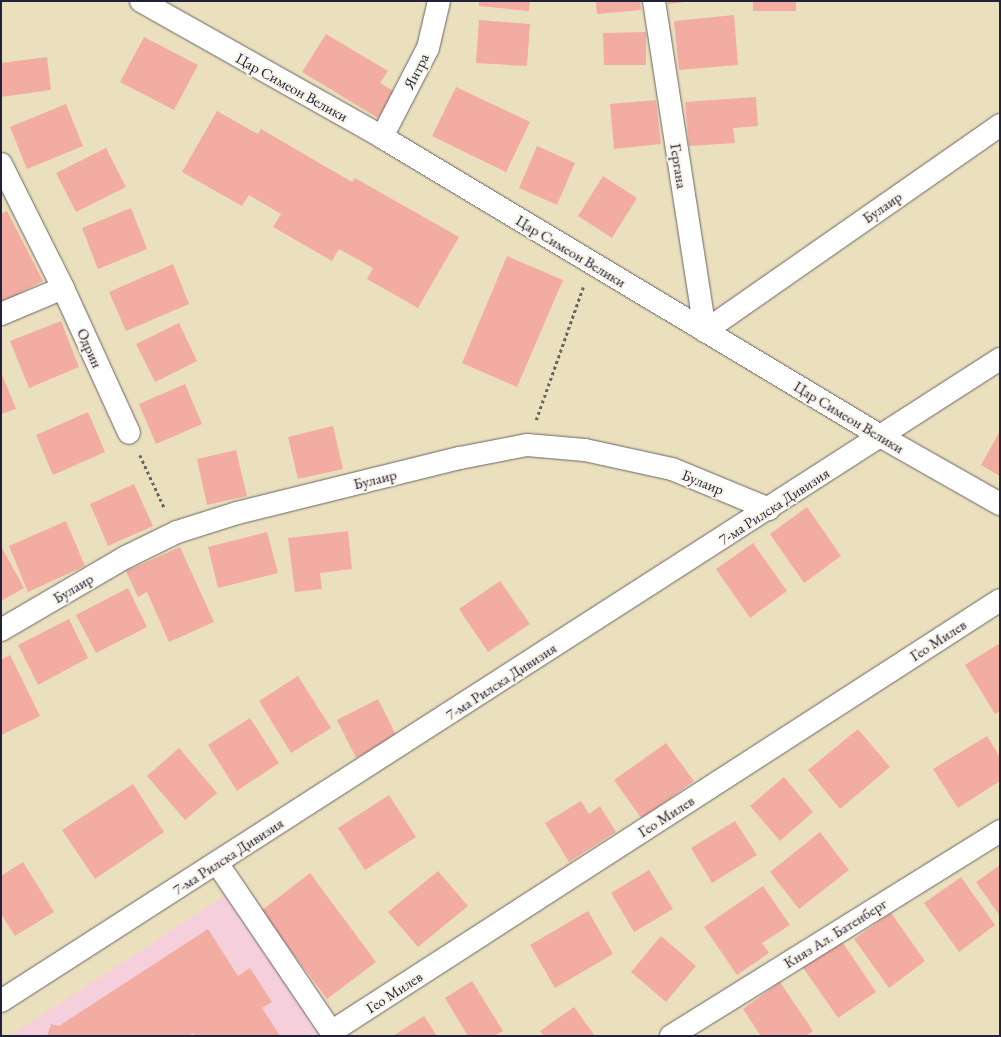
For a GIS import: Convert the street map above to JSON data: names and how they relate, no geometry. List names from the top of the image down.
{
  "streets": {
    "street": [
      "Янтра",
      "Цар Симеон Велики",
      "Гергана",
      "Булаир",
      "Одрин",
      "7-ма Рилска Дивизия",
      "Гео Милев",
      "Княз Ал. Батенберг"
    ]
  },
  "crossings": [
    ["Янтра", "Цар Симеон Велики"],
    ["Цар Симеон Велики", "Гергана"],
    ["Цар Симеон Велики", "Булаир"],
    ["Цар Симеон Велики", "7-ма Рилска Дивизия"],
    ["Гергана", "Булаир"],
    ["Булаир", "7-ма Рилска Дивизия"]
  ]
}
